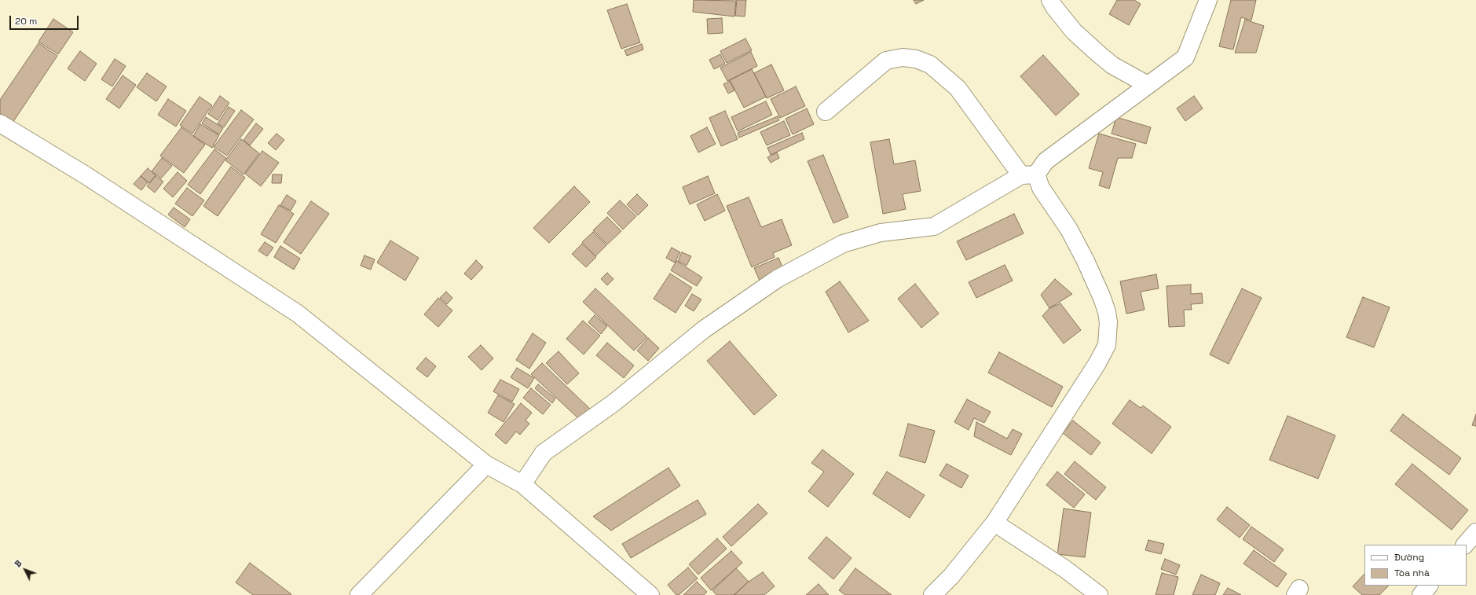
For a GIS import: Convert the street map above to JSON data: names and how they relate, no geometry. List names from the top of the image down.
{
  "legend": ["Đường", "Tòa nhà"],
  "scale_bar": "20 m",
  "north": "top left"
}
